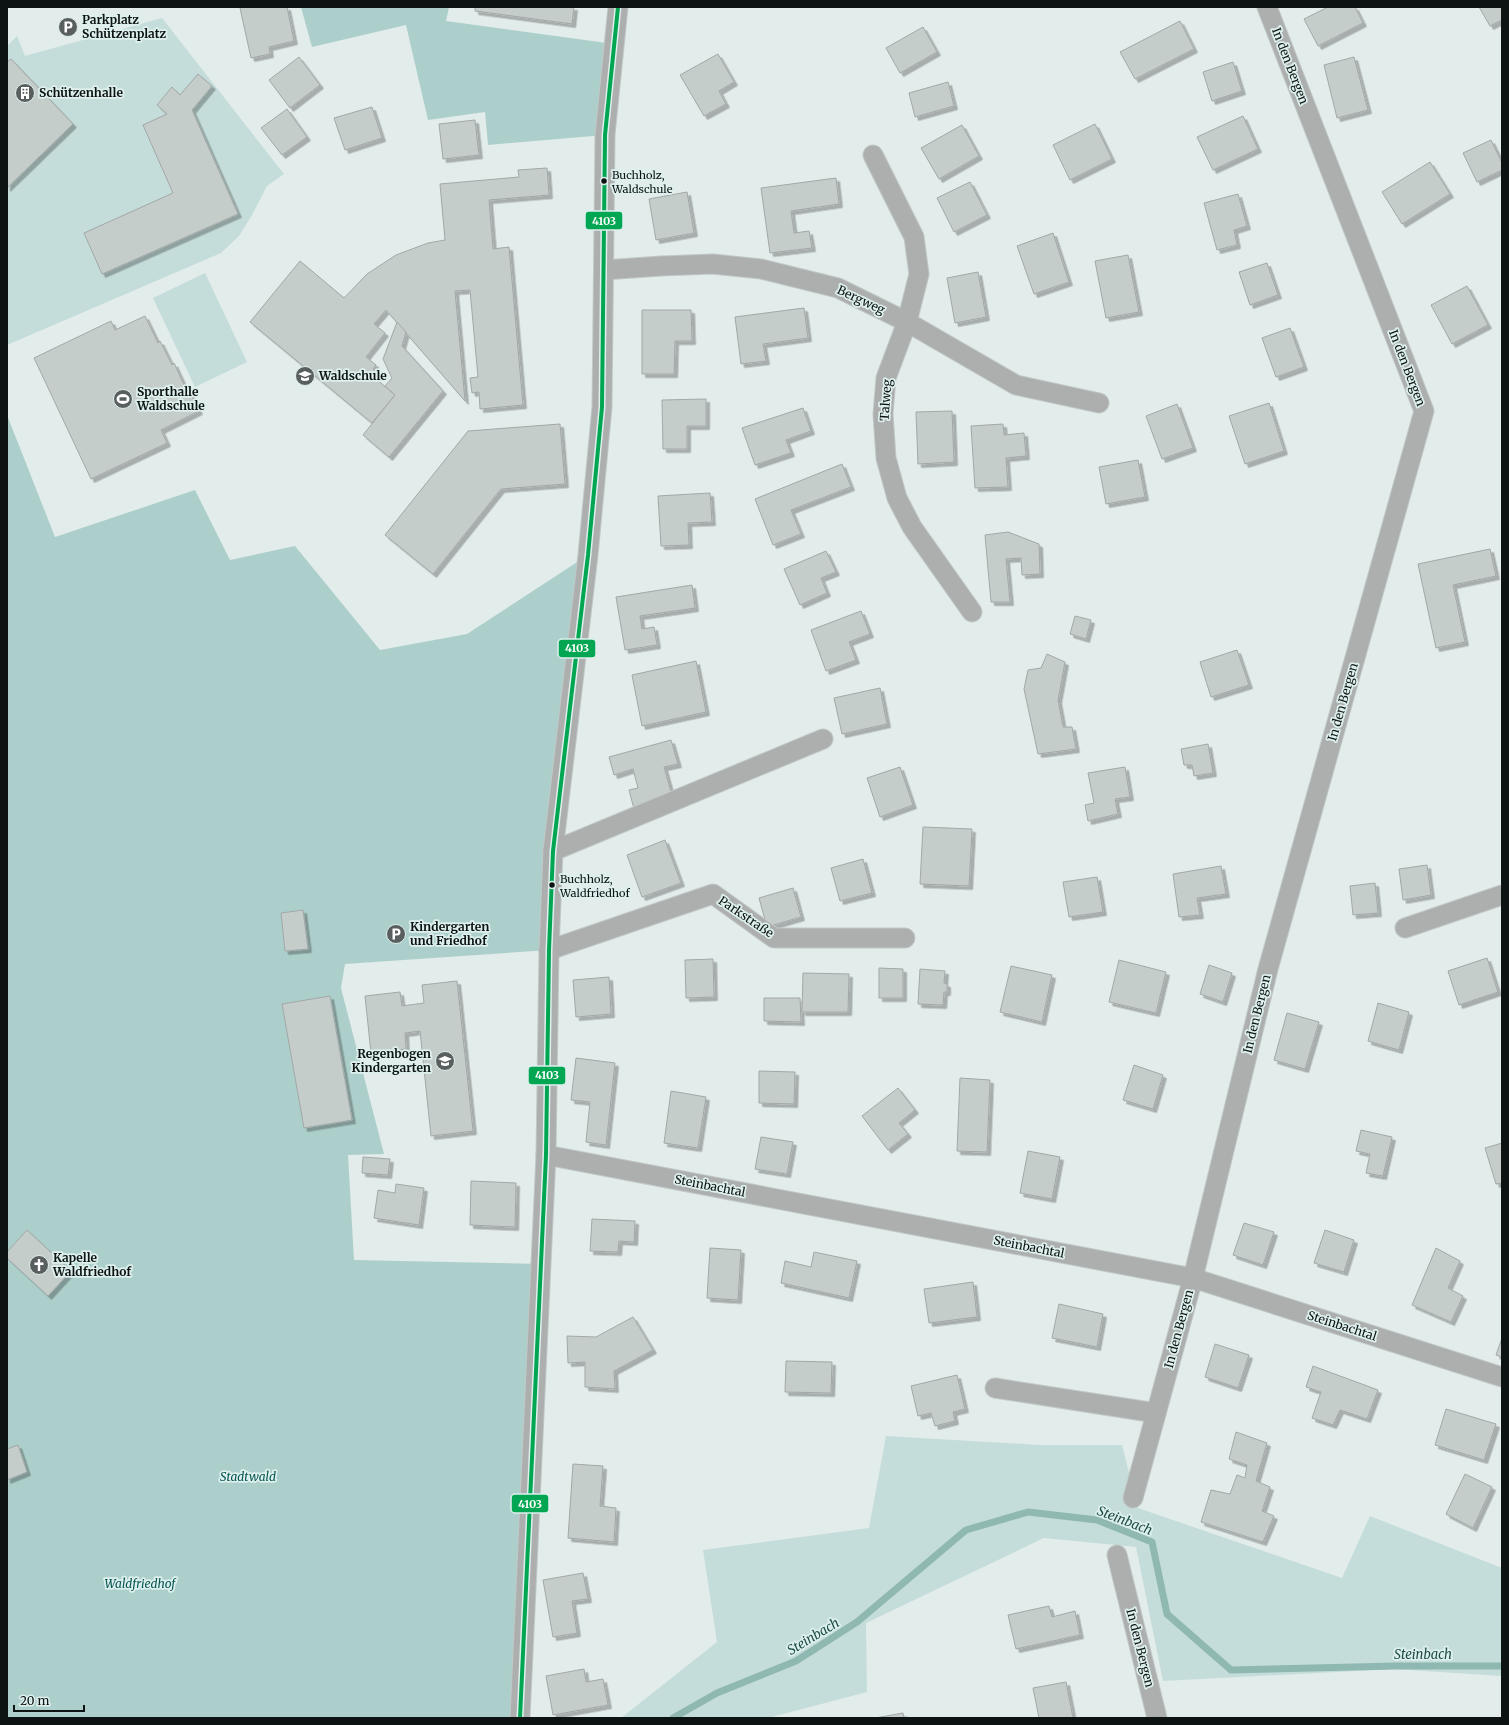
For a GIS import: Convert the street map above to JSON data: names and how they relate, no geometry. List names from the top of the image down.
{
  "streets": {
    "street": [
      "In den Bergen",
      "Bergweg",
      "Talweg",
      "Parkstraße",
      "Steinbachtal"
    ]
  },
  "crossings": [
    ["In den Bergen", "Steinbachtal"],
    ["Bergweg", "Talweg"]
  ],
  "water": ["Steinbach"],
  "parks": ["Stadtwald", "Waldfriedhof"],
  "places": {
    "parking": ["Parkplatz Schützenplatz", "Kindergarten und Friedhof"],
    "building": ["Schützenhalle"],
    "other": ["Buchholz, Waldschule", "Buchholz, Waldfriedhof"],
    "school or university": ["Waldschule", "Regenbogen Kindergarten"],
    "sports": ["Sporthalle Waldschule"],
    "church": ["Kapelle Waldfriedhof"]
  },
  "lines": ["transit line 4103"],
  "scale_bar": "20 m"
}
